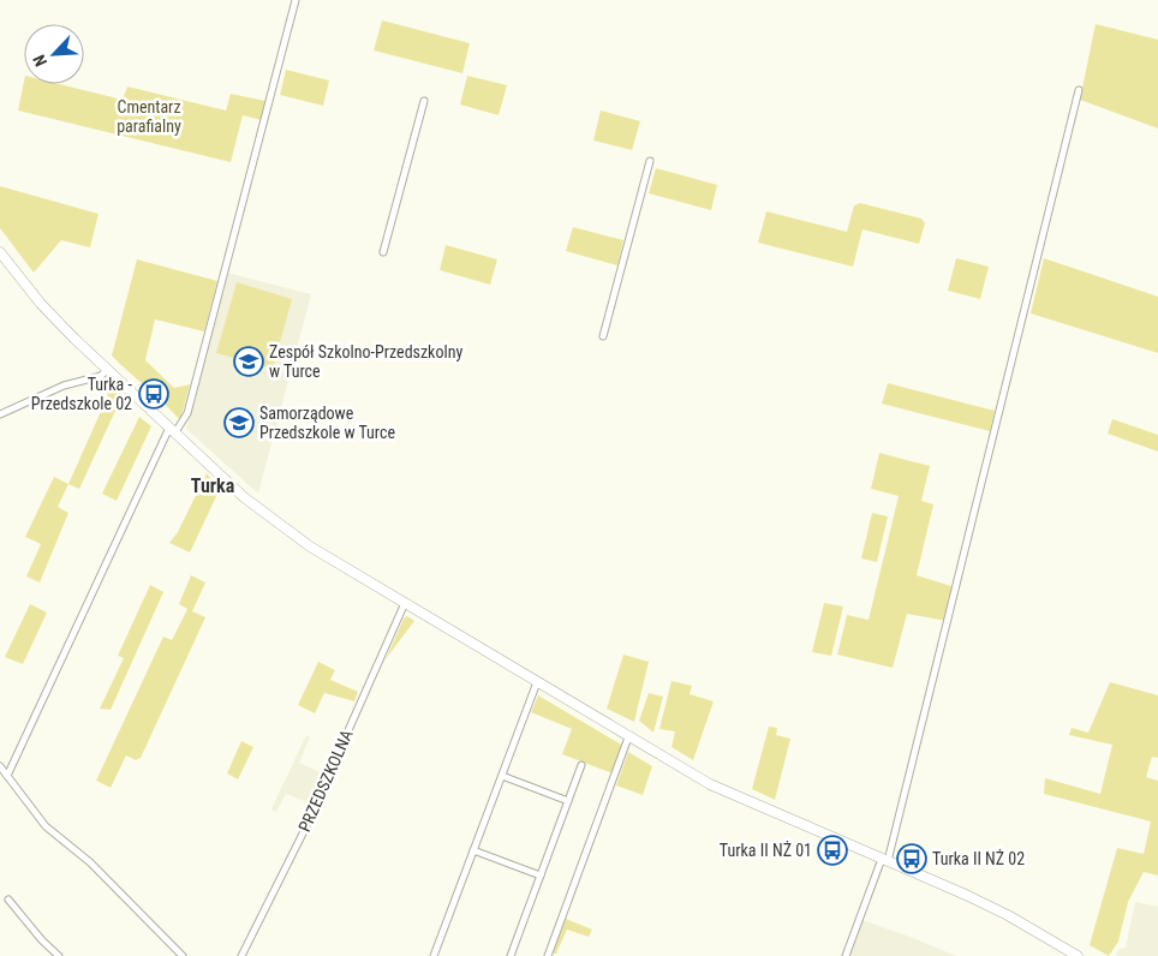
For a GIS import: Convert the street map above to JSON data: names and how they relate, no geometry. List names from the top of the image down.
{
  "streets": {
    "street": ["PRZEDSZKOLNA"]
  },
  "districts": ["Turka"],
  "parks": ["Cmentarz parafialny"],
  "places": {
    "school or university": ["Zespół Szkolno-Przedszkolny w Turce", "Samorządowe Przedszkole w Turce"],
    "bus stop": ["Turka - Przedszkole 02", "Turka II NŻ 01", "Turka II NŻ 02"]
  },
  "north": "bottom left"
}
